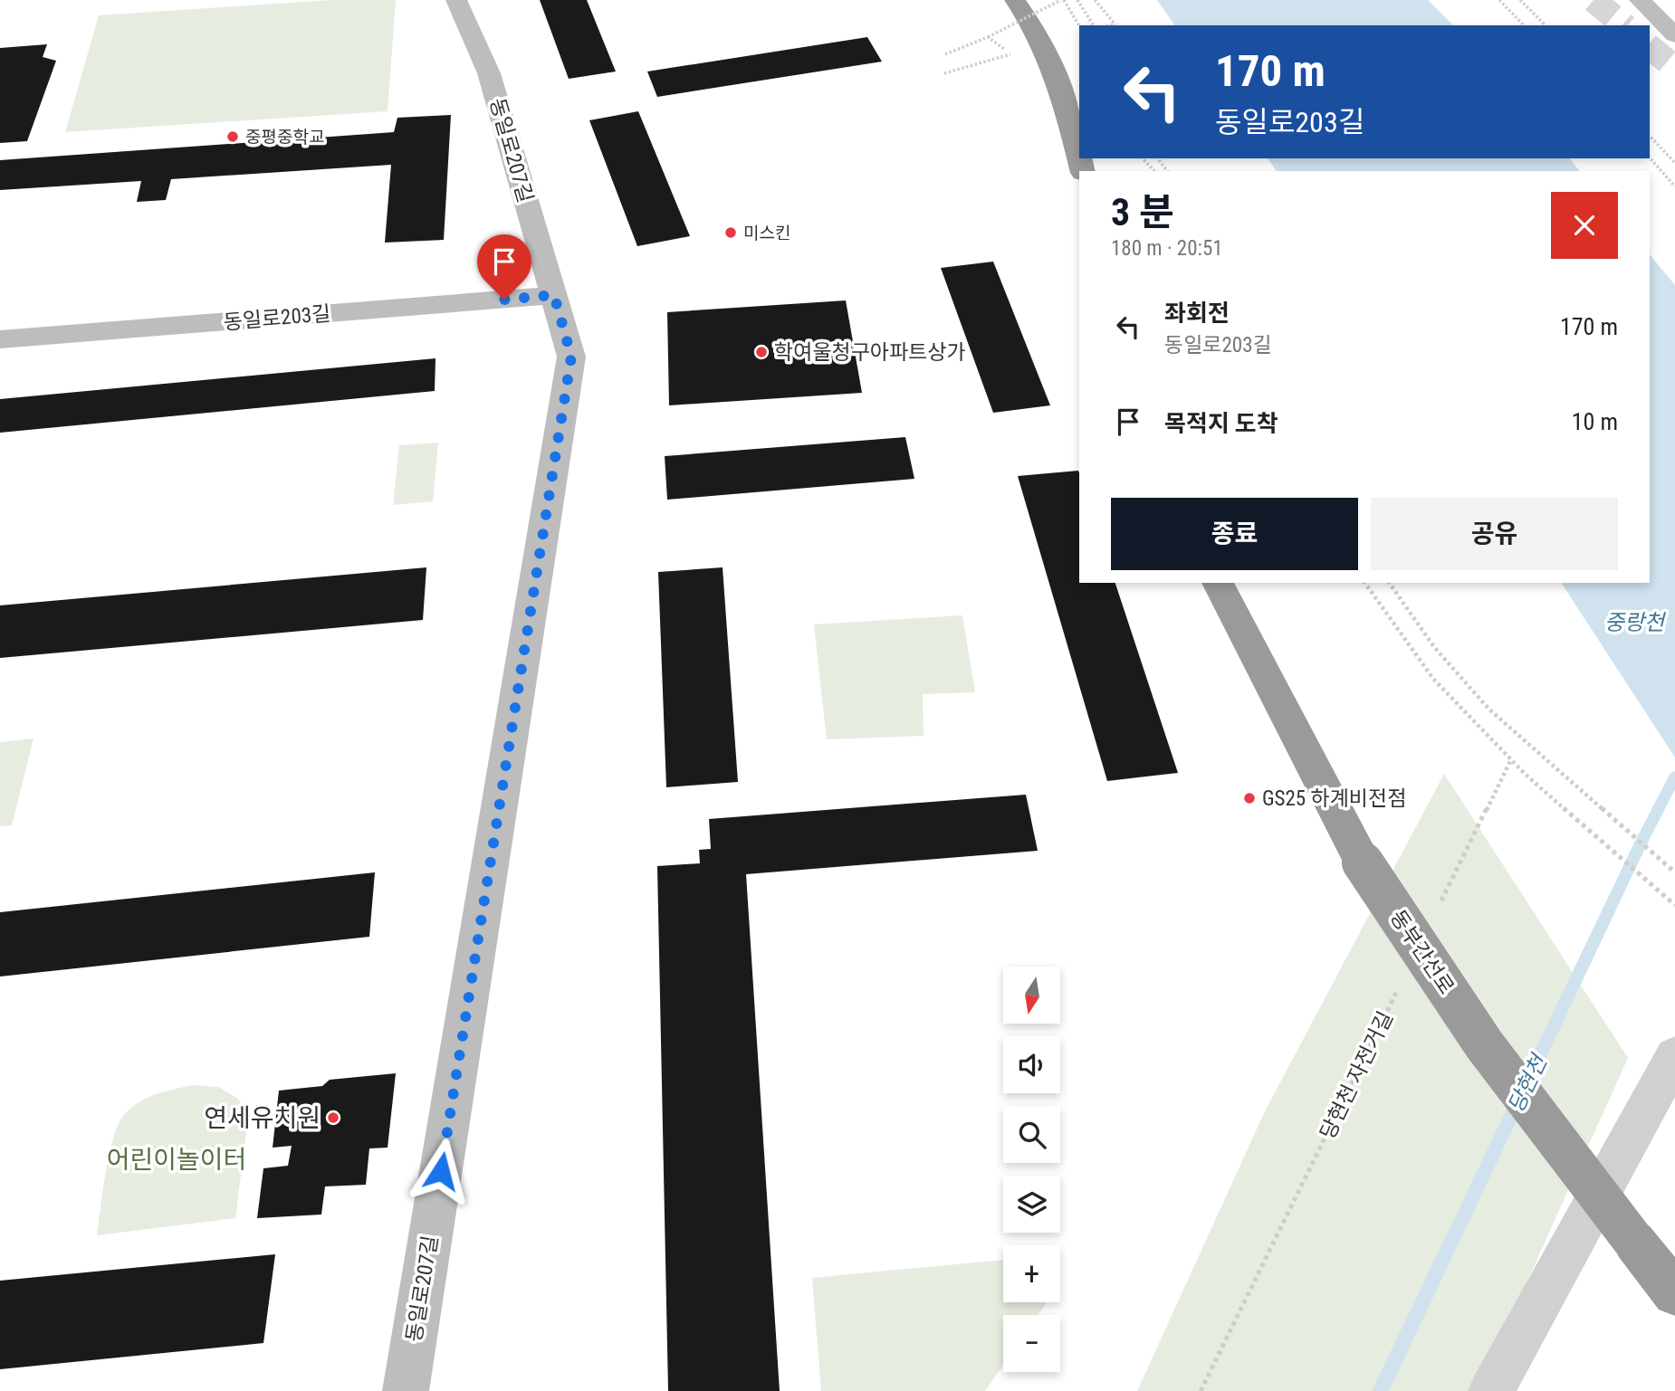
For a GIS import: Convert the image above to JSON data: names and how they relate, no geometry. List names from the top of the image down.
{
  "streets": {
    "highway": ["동부간선로"],
    "street": ["동일로207길", "동일로203길"],
    "path": ["당현천 자전거길"]
  },
  "crossings": [
    ["동일로207길", "동일로203길"]
  ],
  "water": ["중랑천", "당현천"],
  "parks": ["어린이놀이터"],
  "places": [
    "중평중학교",
    "미스킨",
    "학여울청구아파트상가",
    "GS25 하계비전점",
    "연세유치원"
  ],
  "north": "bottom",
  "page": {
    "turn": ["170 m", "동일로203길"],
    "heading": ["3 분", "180 m · 20:51"],
    "list": [
      {
        "name": "좌회전",
        "note": "동일로203길",
        "value": "170 m"
      },
      {
        "name": "목적지 도착",
        "value": "10 m"
      }
    ],
    "buttons": ["종료", "공유"],
    "map_buttons": ["+", "−"]
  }
}
